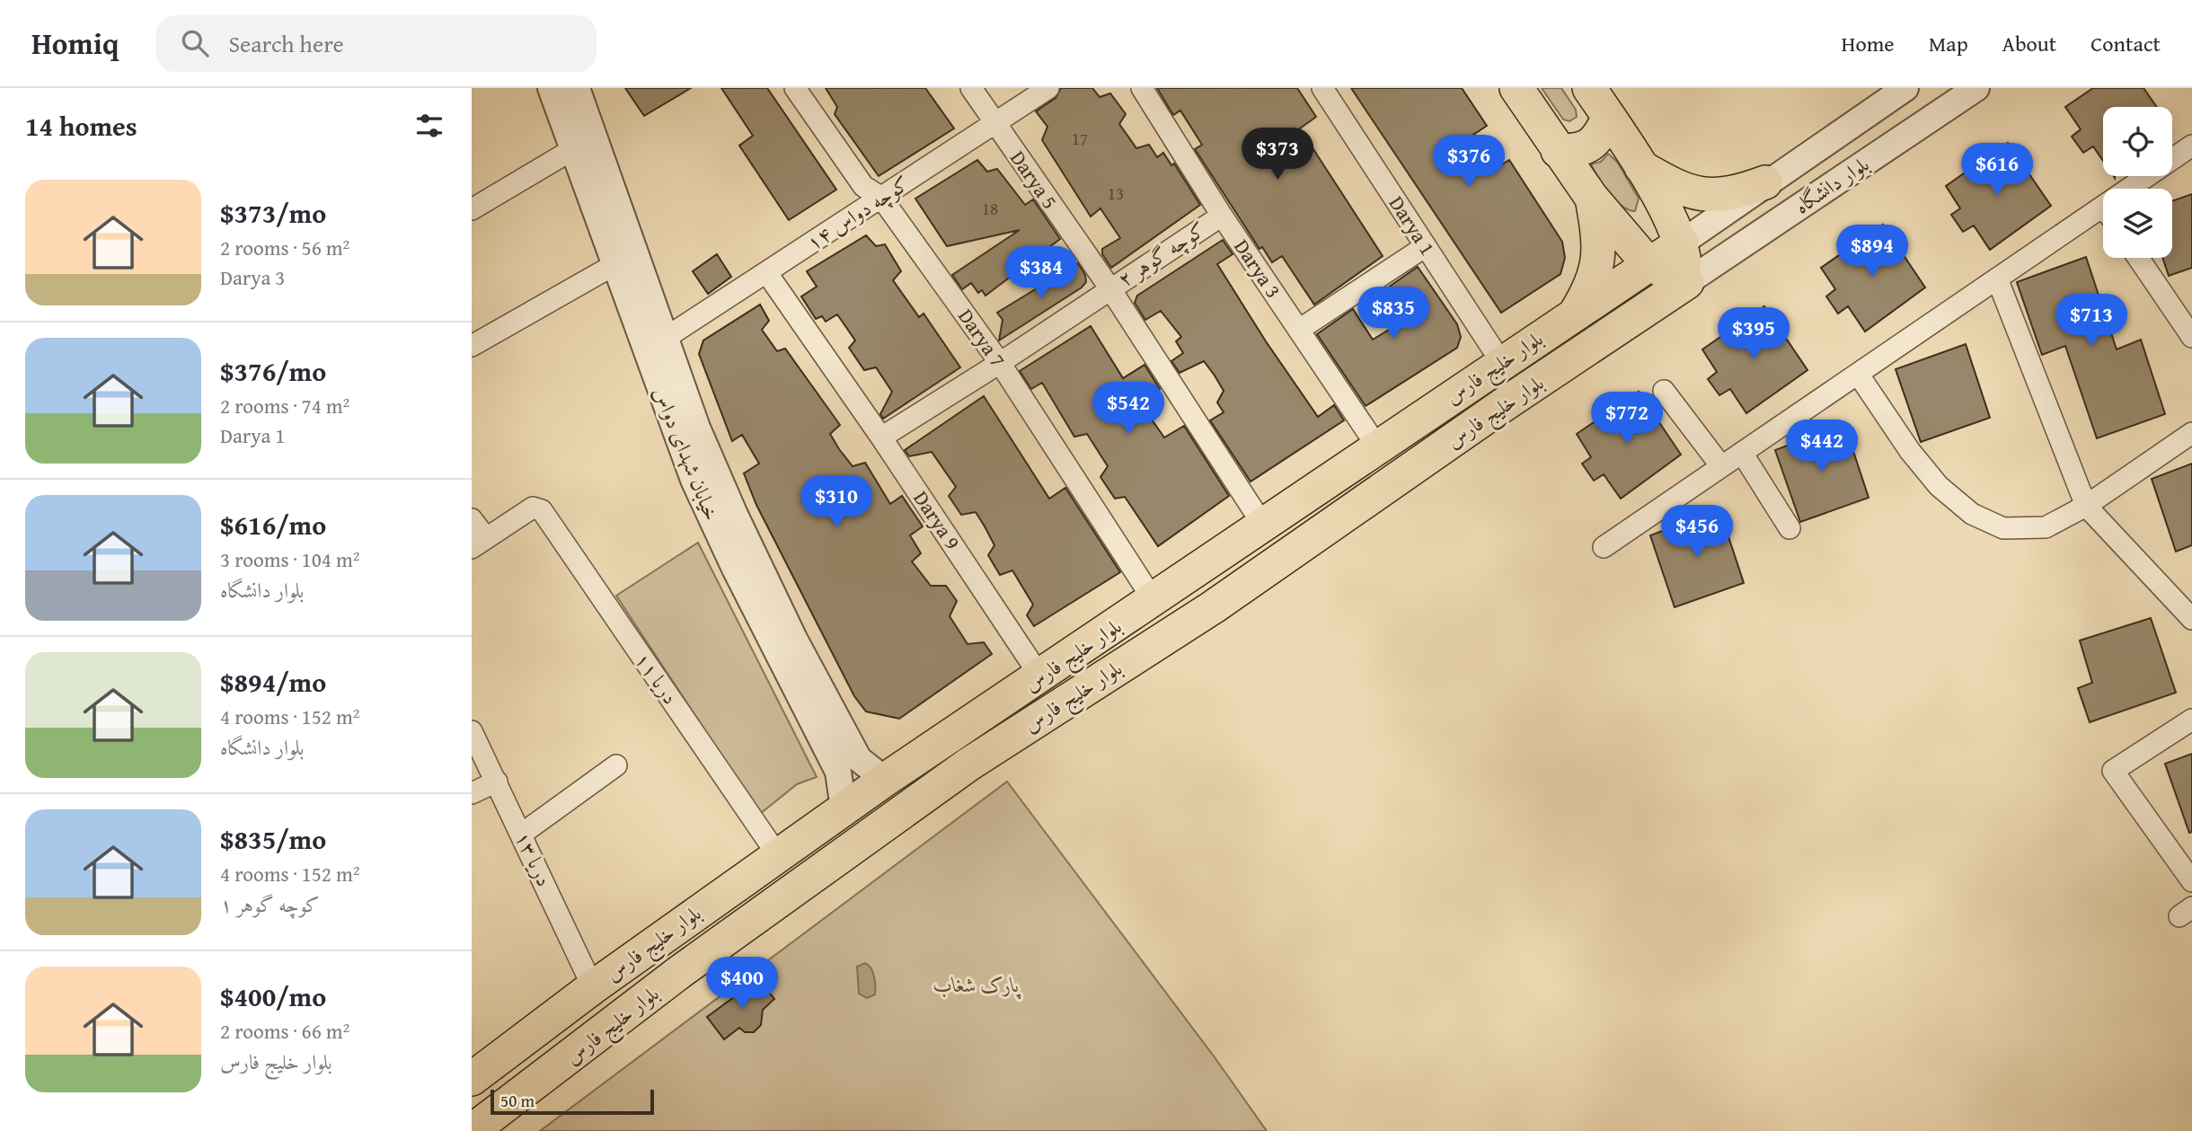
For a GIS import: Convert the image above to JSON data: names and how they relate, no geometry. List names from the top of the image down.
{
  "streets": {
    "main road": ["بلوار خلیج‌ فارس", "بلوار خلیج ‌فارس"],
    "street": [
      "Darya 5",
      "بلوار دانشگاه",
      "کوچه دواس ۱۴",
      "Darya 1",
      "کوچه گوهر ۲",
      "Darya 3",
      "Darya 7",
      "خیابان شهدای دواس",
      "Darya 9",
      "دریا ۱۱",
      "دریا ۱۳"
    ]
  },
  "crossings": [
    ["Darya 5", "کوچه دواس ۱۴"],
    ["Darya 5", "کوچه گوهر ۲"],
    ["Darya 5", "بلوار خلیج‌ فارس"],
    ["بلوار دانشگاه", "بلوار خلیج‌ فارس"],
    ["بلوار دانشگاه", "بلوار خلیج ‌فارس"],
    ["کوچه دواس ۱۴", "Darya 7"],
    ["کوچه دواس ۱۴", "خیابان شهدای دواس"],
    ["کوچه دواس ۱۴", "Darya 9"],
    ["Darya 1", "بلوار خلیج‌ فارس"],
    ["کوچه گوهر ۲", "Darya 3"],
    ["کوچه گوهر ۲", "Darya 7"],
    ["کوچه گوهر ۲", "Darya 9"],
    ["Darya 3", "بلوار خلیج‌ فارس"],
    ["Darya 7", "بلوار خلیج‌ فارس"],
    ["بلوار خلیج‌ فارس", "خیابان شهدای دواس"],
    ["بلوار خلیج‌ فارس", "Darya 9"],
    ["بلوار خلیج‌ فارس", "دریا ۱۱"],
    ["بلوار خلیج‌ فارس", "دریا ۱۳"]
  ],
  "parks": ["پارک شغاب"],
  "house_numbers": ["17", "13", "18"],
  "scale_bar": "50 m",
  "page": {
    "header": "Homiq",
    "search": "Search here",
    "nav": [
      "Home",
      "Map",
      "About",
      "Contact"
    ],
    "heading": "14 homes",
    "price": [
      "$373",
      "$376",
      "$616",
      "$894",
      "$384",
      "$835",
      "$713",
      "$395",
      "$542",
      "$772",
      "$442",
      "$310",
      "$456",
      "$400"
    ],
    "list": [
      {
        "name": "$373/mo",
        "note": "2 rooms · 56 m² · Darya 3"
      },
      {
        "name": "$376/mo",
        "note": "2 rooms · 74 m² · Darya 1"
      },
      {
        "name": "$616/mo",
        "note": "3 rooms · 104 m² · بلوار دانشگاه"
      },
      {
        "name": "$894/mo",
        "note": "4 rooms · 152 m² · بلوار دانشگاه"
      },
      {
        "name": "$835/mo",
        "note": "4 rooms · 152 m² · کوچه گوهر ۱"
      },
      {
        "name": "$400/mo",
        "note": "2 rooms · 66 m² · بلوار خلیج ‌فارس"
      }
    ],
    "scale": "50 m"
  }
}
